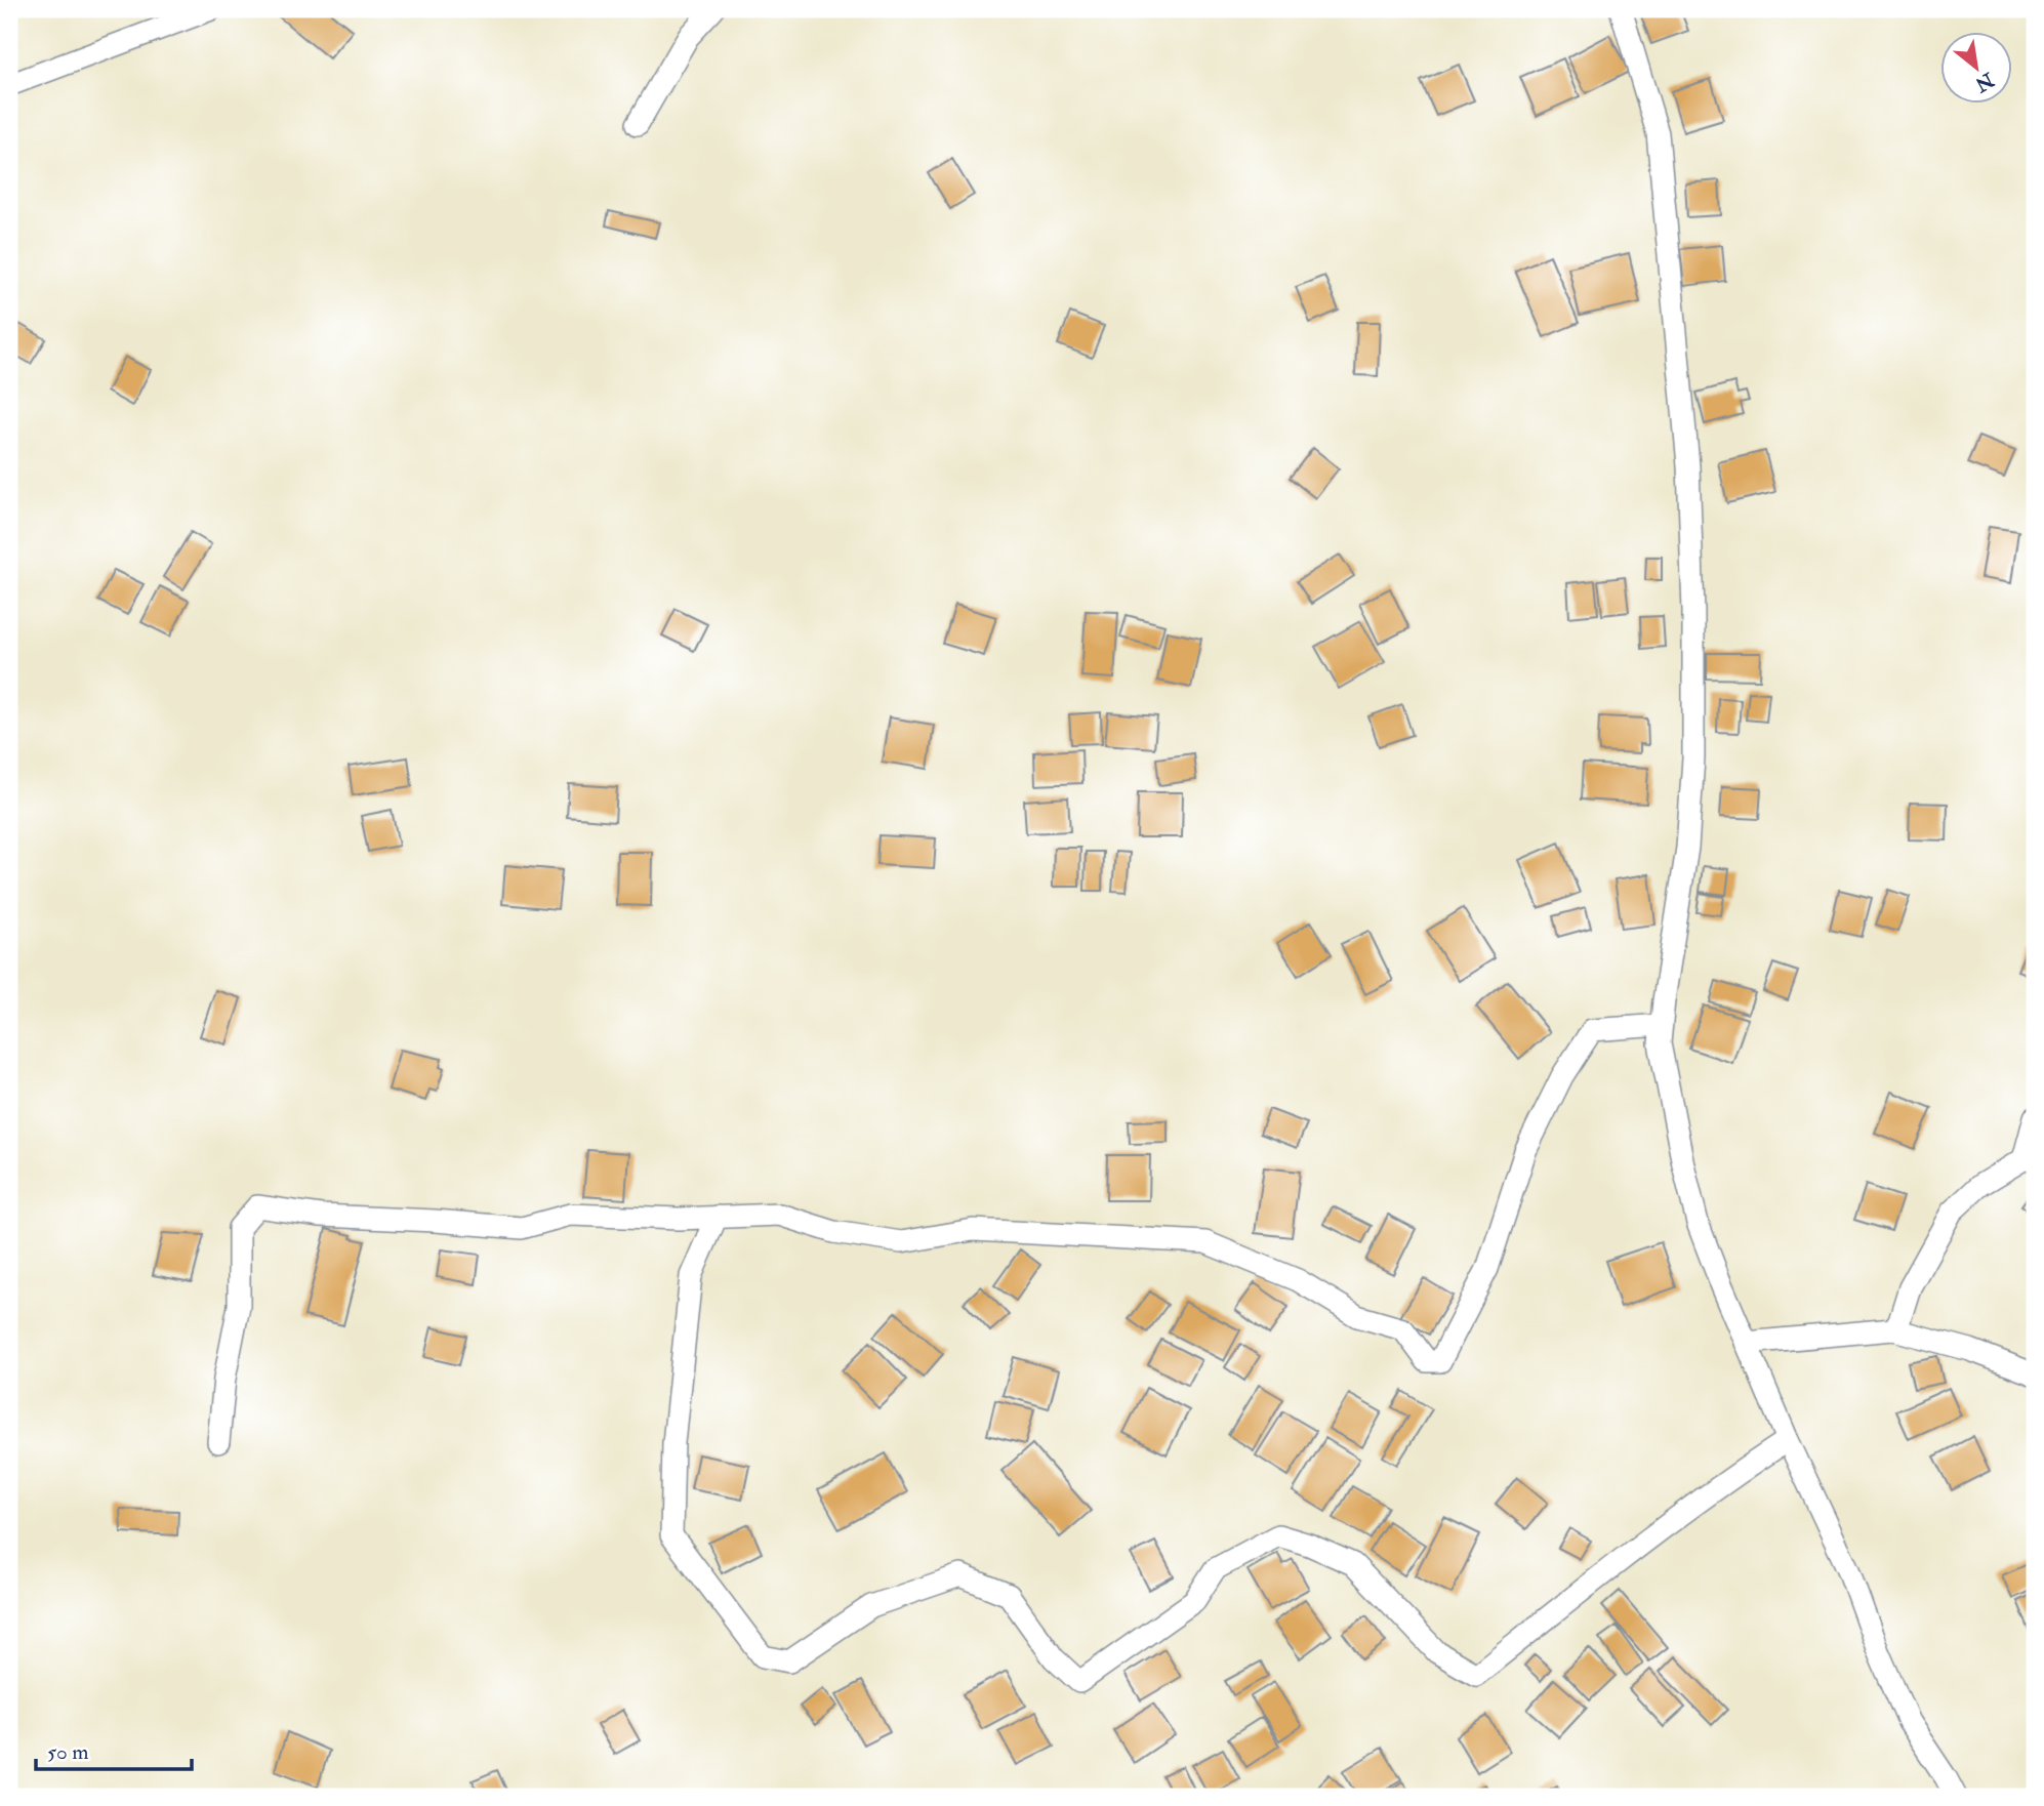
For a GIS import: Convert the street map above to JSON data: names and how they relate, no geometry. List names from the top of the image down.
{
  "scale_bar": "50 m",
  "north": "bottom right"
}
